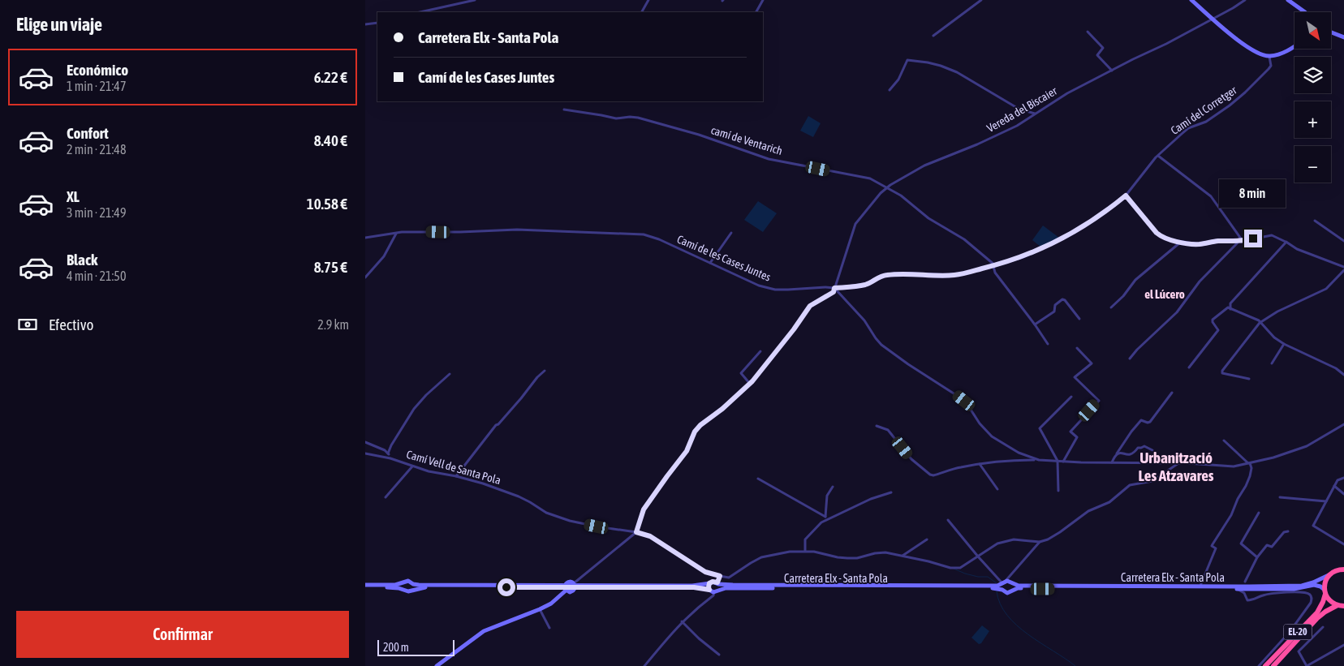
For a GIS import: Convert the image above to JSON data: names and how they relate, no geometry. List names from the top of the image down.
{
  "streets": {
    "highway": ["EL-20"],
    "main road": ["Carretera Elx - Santa Pola"],
    "street": [
      "Vereda del Biscaier",
      "Camí del Corretger",
      "camí de Ventarich",
      "Camí de les Cases Juntes",
      "Camí Vell de Santa Pola"
    ]
  },
  "crossings": [
    ["Vereda del Biscaier", "camí de Ventarich"],
    ["Vereda del Biscaier", "Camí de les Cases Juntes"],
    ["Camí del Corretger", "Camí de les Cases Juntes"],
    ["camí de Ventarich", "Camí de les Cases Juntes"],
    ["Carretera Elx - Santa Pola", "EL-20"]
  ],
  "districts": ["el Lúcero", "Urbanització Les Atzavares"],
  "scale_bar": "200 m",
  "north": "bottom right",
  "page": {
    "heading": "Elige un viaje",
    "map_buttons": ["+", "−"],
    "banner": ["Carretera Elx - Santa Pola", "Camí de les Cases Juntes"],
    "list": [
      {
        "name": "Económico",
        "note": "1 min · 21:47",
        "value": "6.22 €"
      },
      {
        "name": "Confort",
        "note": "2 min · 21:48",
        "value": "8.40 €"
      },
      {
        "name": "XL",
        "note": "3 min · 21:49",
        "value": "10.58 €"
      },
      {
        "name": "Black",
        "note": "4 min · 21:50",
        "value": "8.75 €"
      }
    ],
    "bubble": "8 min",
    "pay": ["Efectivo", "2.9 km"],
    "buttons": "Confirmar",
    "scale": "200 m"
  }
}
